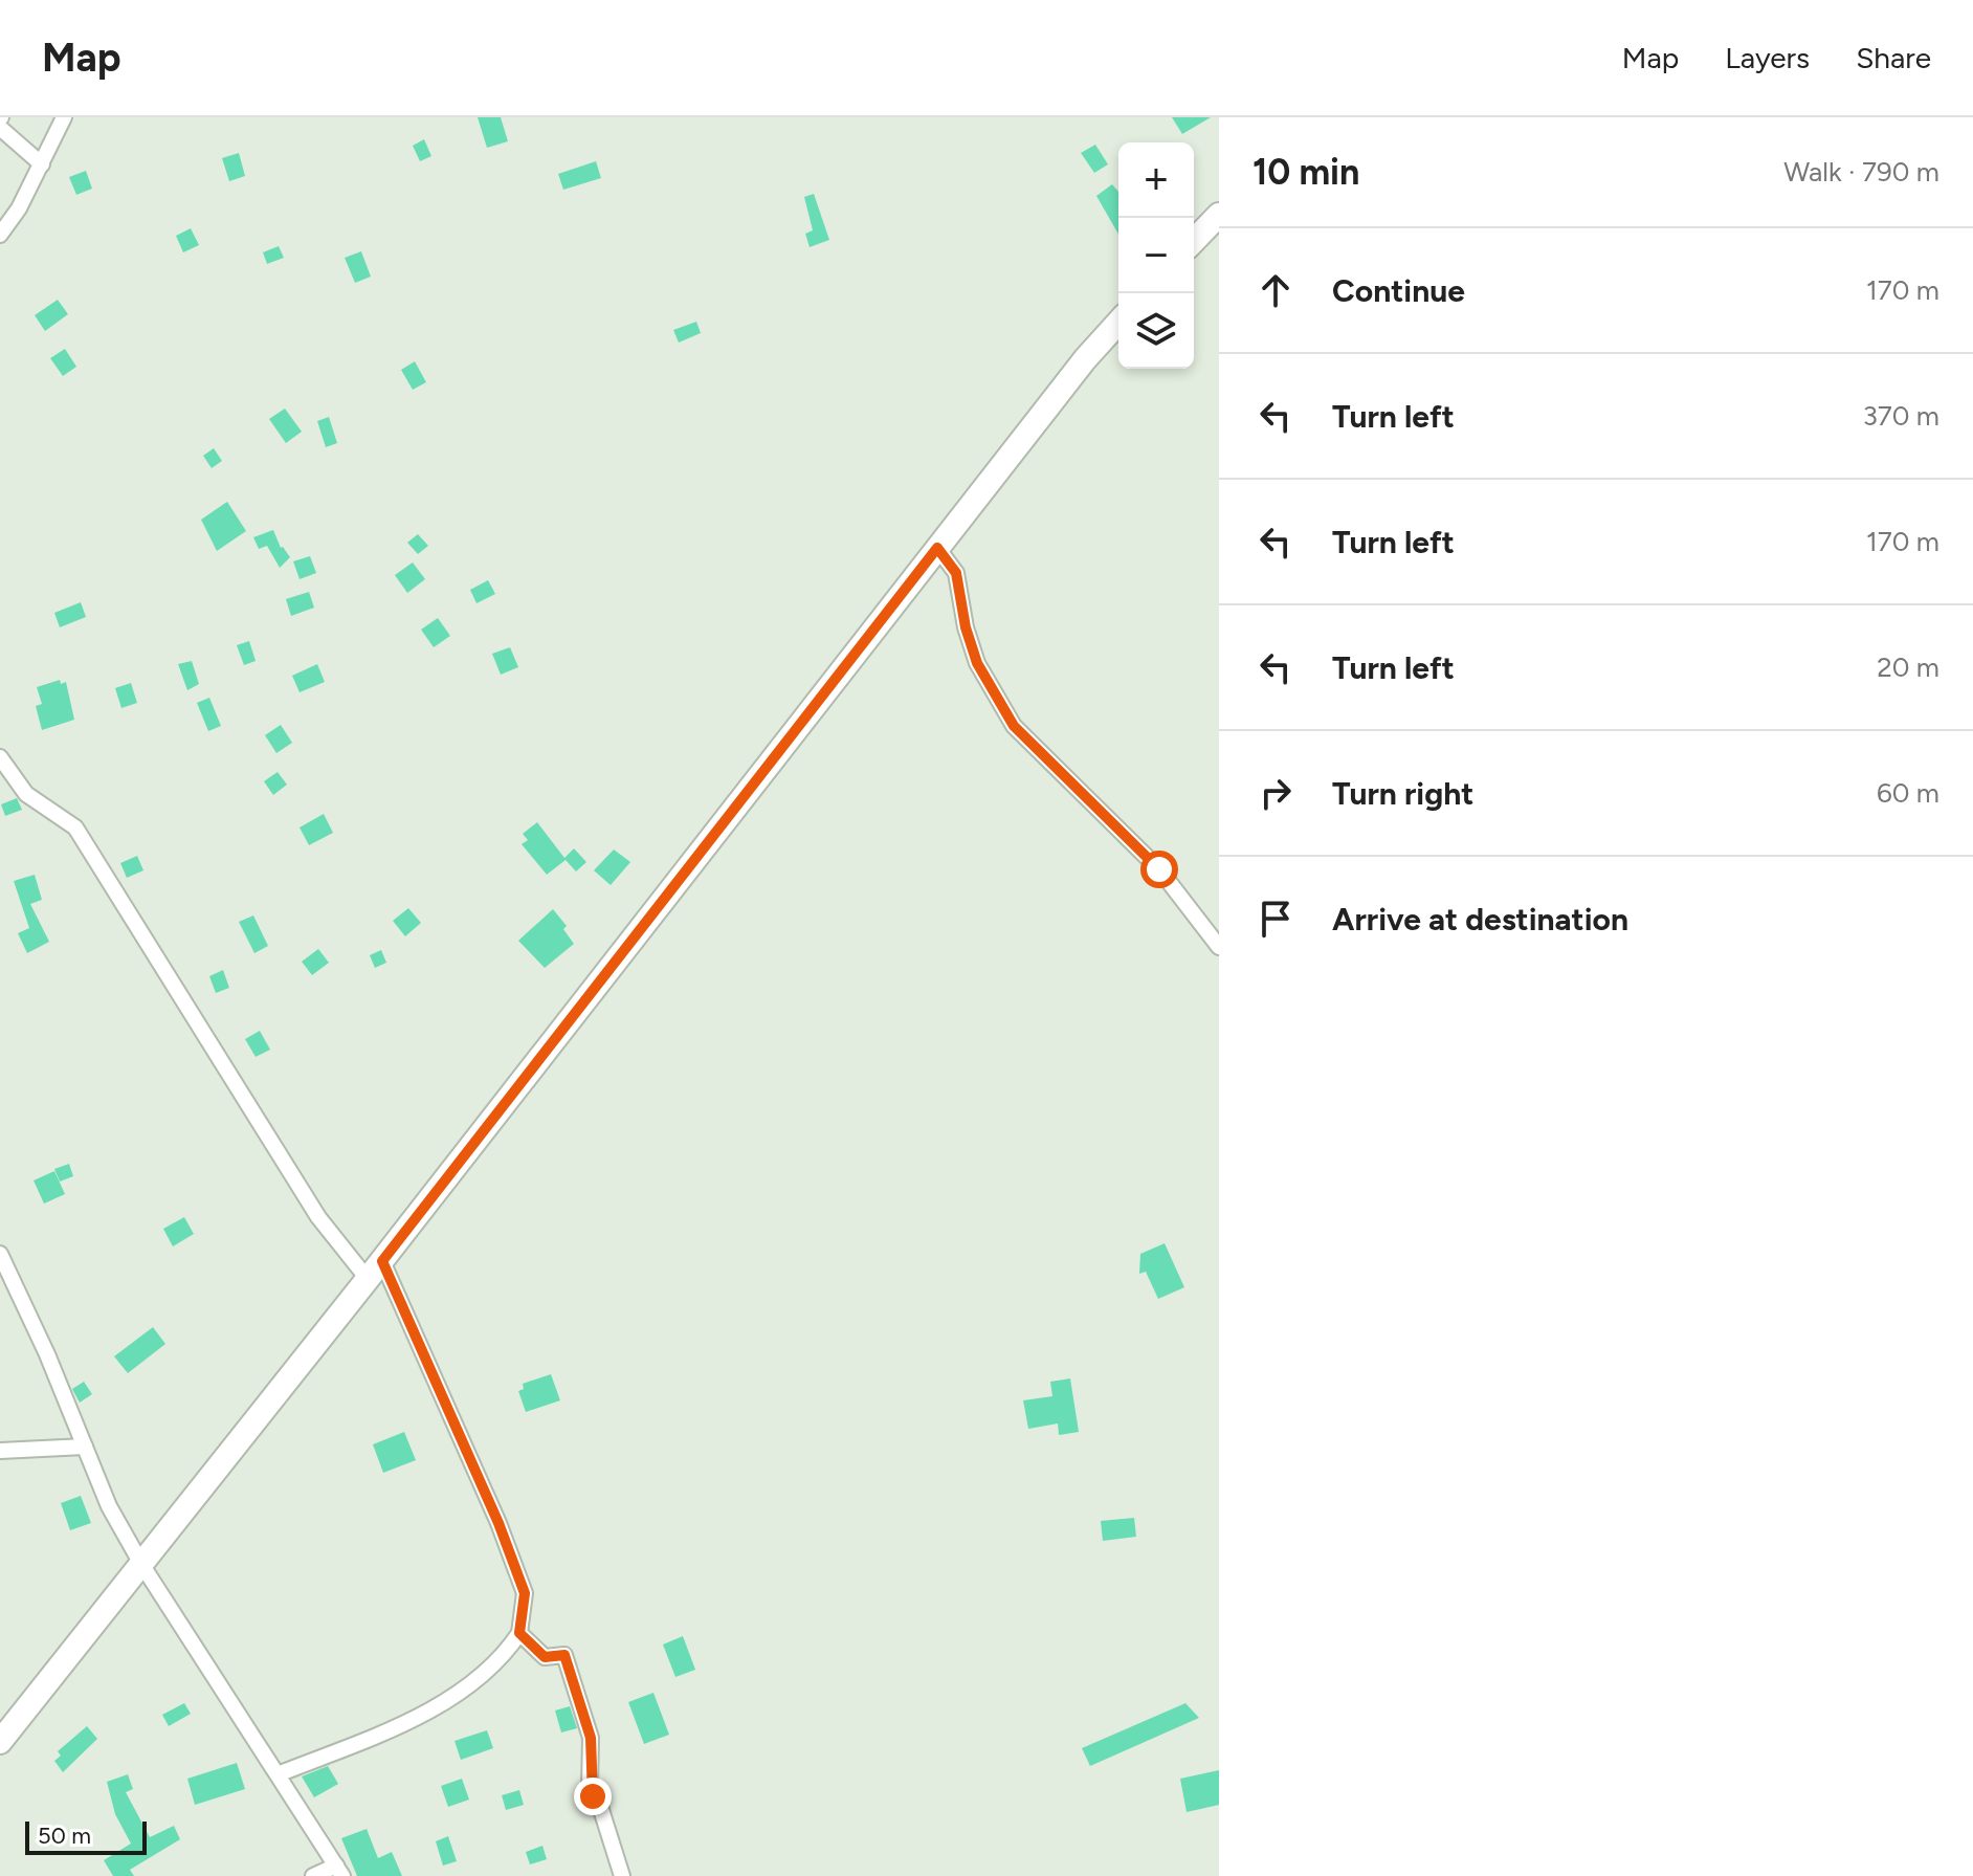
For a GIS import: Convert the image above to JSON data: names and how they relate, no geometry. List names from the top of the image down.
{
  "scale_bar": "50 m",
  "page": {
    "header": "Map",
    "nav": ["Map", "Layers", "Share"],
    "heading": ["10 min", "Walk · 790 m"],
    "map_buttons": ["+", "−"],
    "list": [
      ["Continue", "170 m"],
      ["Turn left", "370 m"],
      ["Turn left", "170 m"],
      ["Turn left", "20 m"],
      ["Turn right", "60 m"],
      "Arrive at destination"
    ],
    "scale": "50 m"
  }
}
